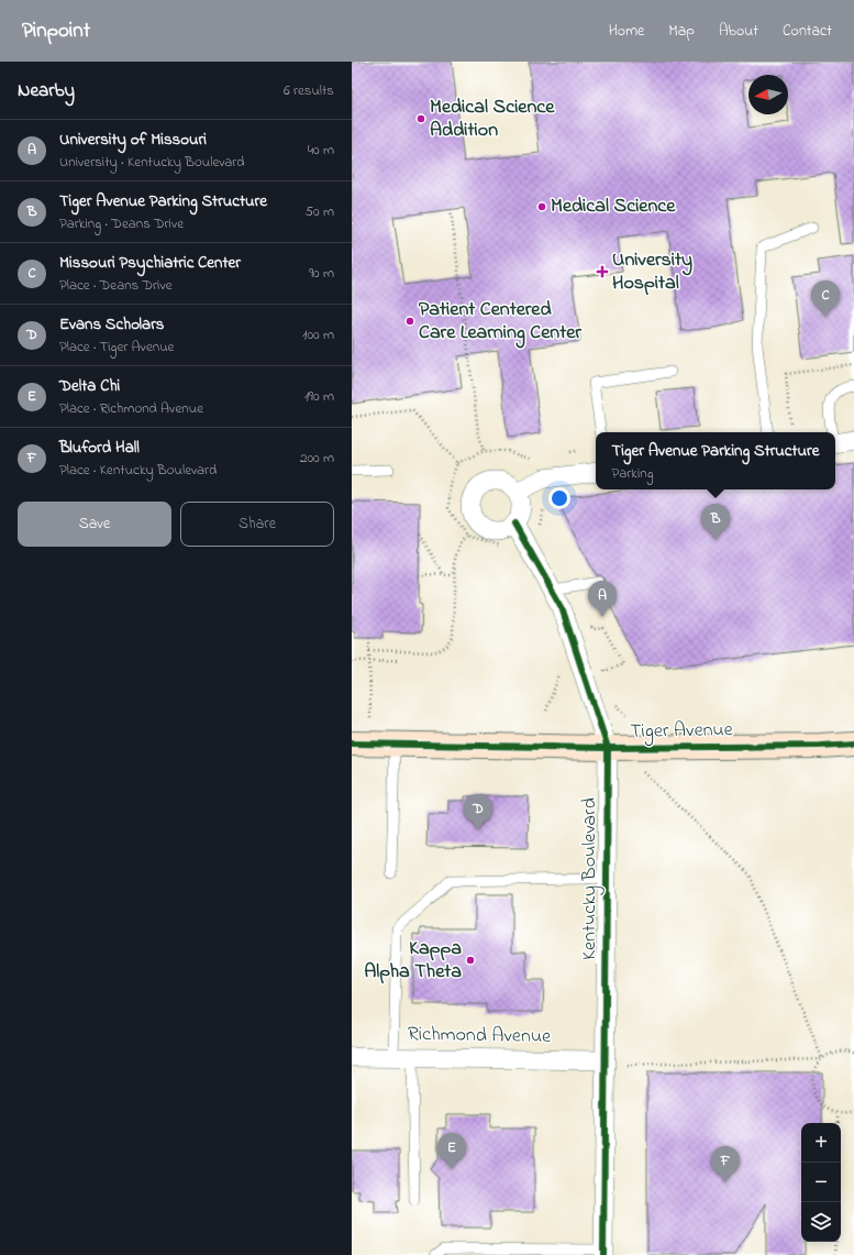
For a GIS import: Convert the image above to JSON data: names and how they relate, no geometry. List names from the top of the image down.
{
  "streets": {
    "street": ["Tiger Avenue", "Kentucky Boulevard", "Richmond Avenue"]
  },
  "crossings": [
    ["Tiger Avenue", "Kentucky Boulevard"],
    ["Kentucky Boulevard", "Richmond Avenue"]
  ],
  "places": {
    "other": [
      "Medical Science Addition",
      "Medical Science",
      "Patient Centered Care Learning Center",
      "Kappa Alpha Theta"
    ],
    "health": ["University Hospital"]
  },
  "north": "left",
  "page": {
    "header": "Pinpoint",
    "nav": [
      "Home",
      "Map",
      "About",
      "Contact"
    ],
    "heading": ["Nearby", "6 results"],
    "list": [
      {
        "mark": "A",
        "name": "University of Missouri",
        "note": "University · Kentucky Boulevard",
        "value": "40 m"
      },
      {
        "mark": "B",
        "name": "Tiger Avenue Parking Structure",
        "note": "Parking · Deans Drive",
        "value": "50 m"
      },
      {
        "mark": "C",
        "name": "Missouri Psychiatric Center",
        "note": "Place · Deans Drive",
        "value": "90 m"
      },
      {
        "mark": "D",
        "name": "Evans Scholars",
        "note": "Place · Tiger Avenue",
        "value": "100 m"
      },
      {
        "mark": "E",
        "name": "Delta Chi",
        "note": "Place · Richmond Avenue",
        "value": "190 m"
      },
      {
        "mark": "F",
        "name": "Bluford Hall",
        "note": "Place · Kentucky Boulevard",
        "value": "200 m"
      }
    ],
    "pins": [
      "C",
      "B",
      "A",
      "D",
      "E",
      "F"
    ],
    "popup": ["Tiger Avenue Parking Structure", "Parking"],
    "buttons": ["Save", "Share"],
    "map_buttons": ["+", "−"]
  }
}
